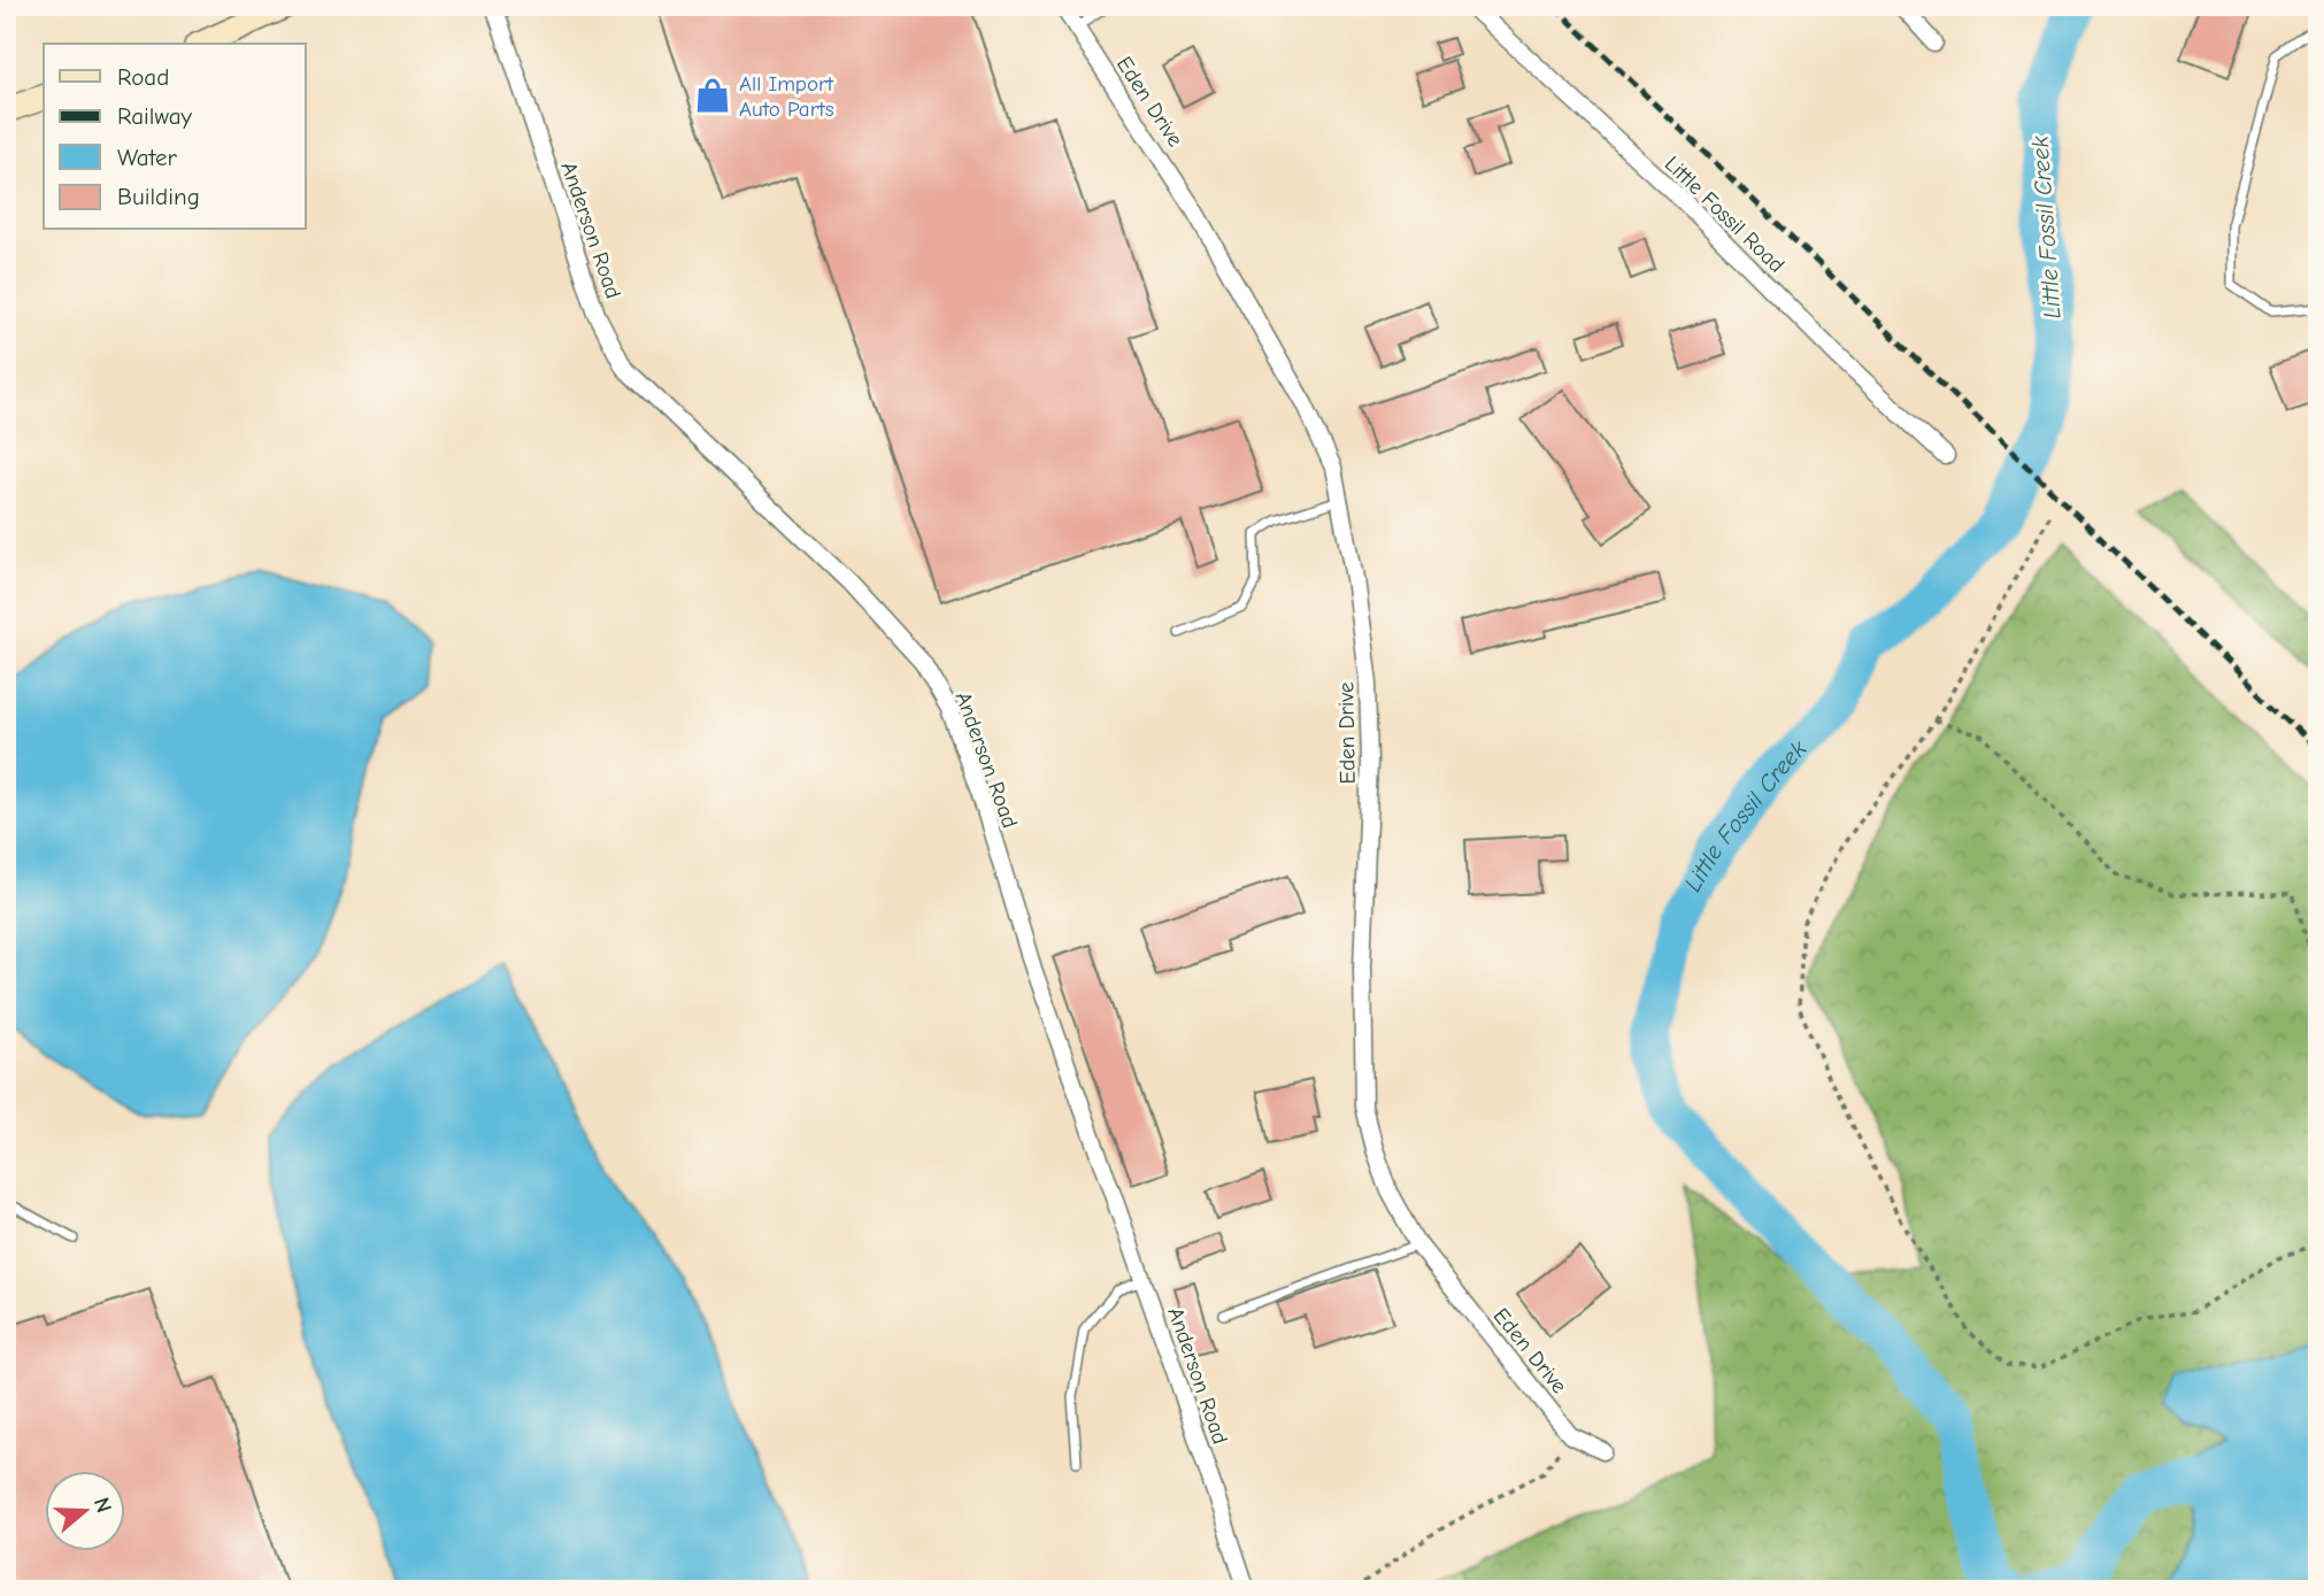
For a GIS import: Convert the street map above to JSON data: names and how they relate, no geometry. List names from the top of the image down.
{
  "streets": {
    "street": ["Eden Drive", "Little Fossil Road", "Anderson Road"]
  },
  "water": ["Little Fossil Creek"],
  "places": {
    "shop": ["All Import Auto Parts"]
  },
  "legend": [
    "Road",
    "Railway",
    "Water",
    "Building"
  ],
  "north": "right"
}
